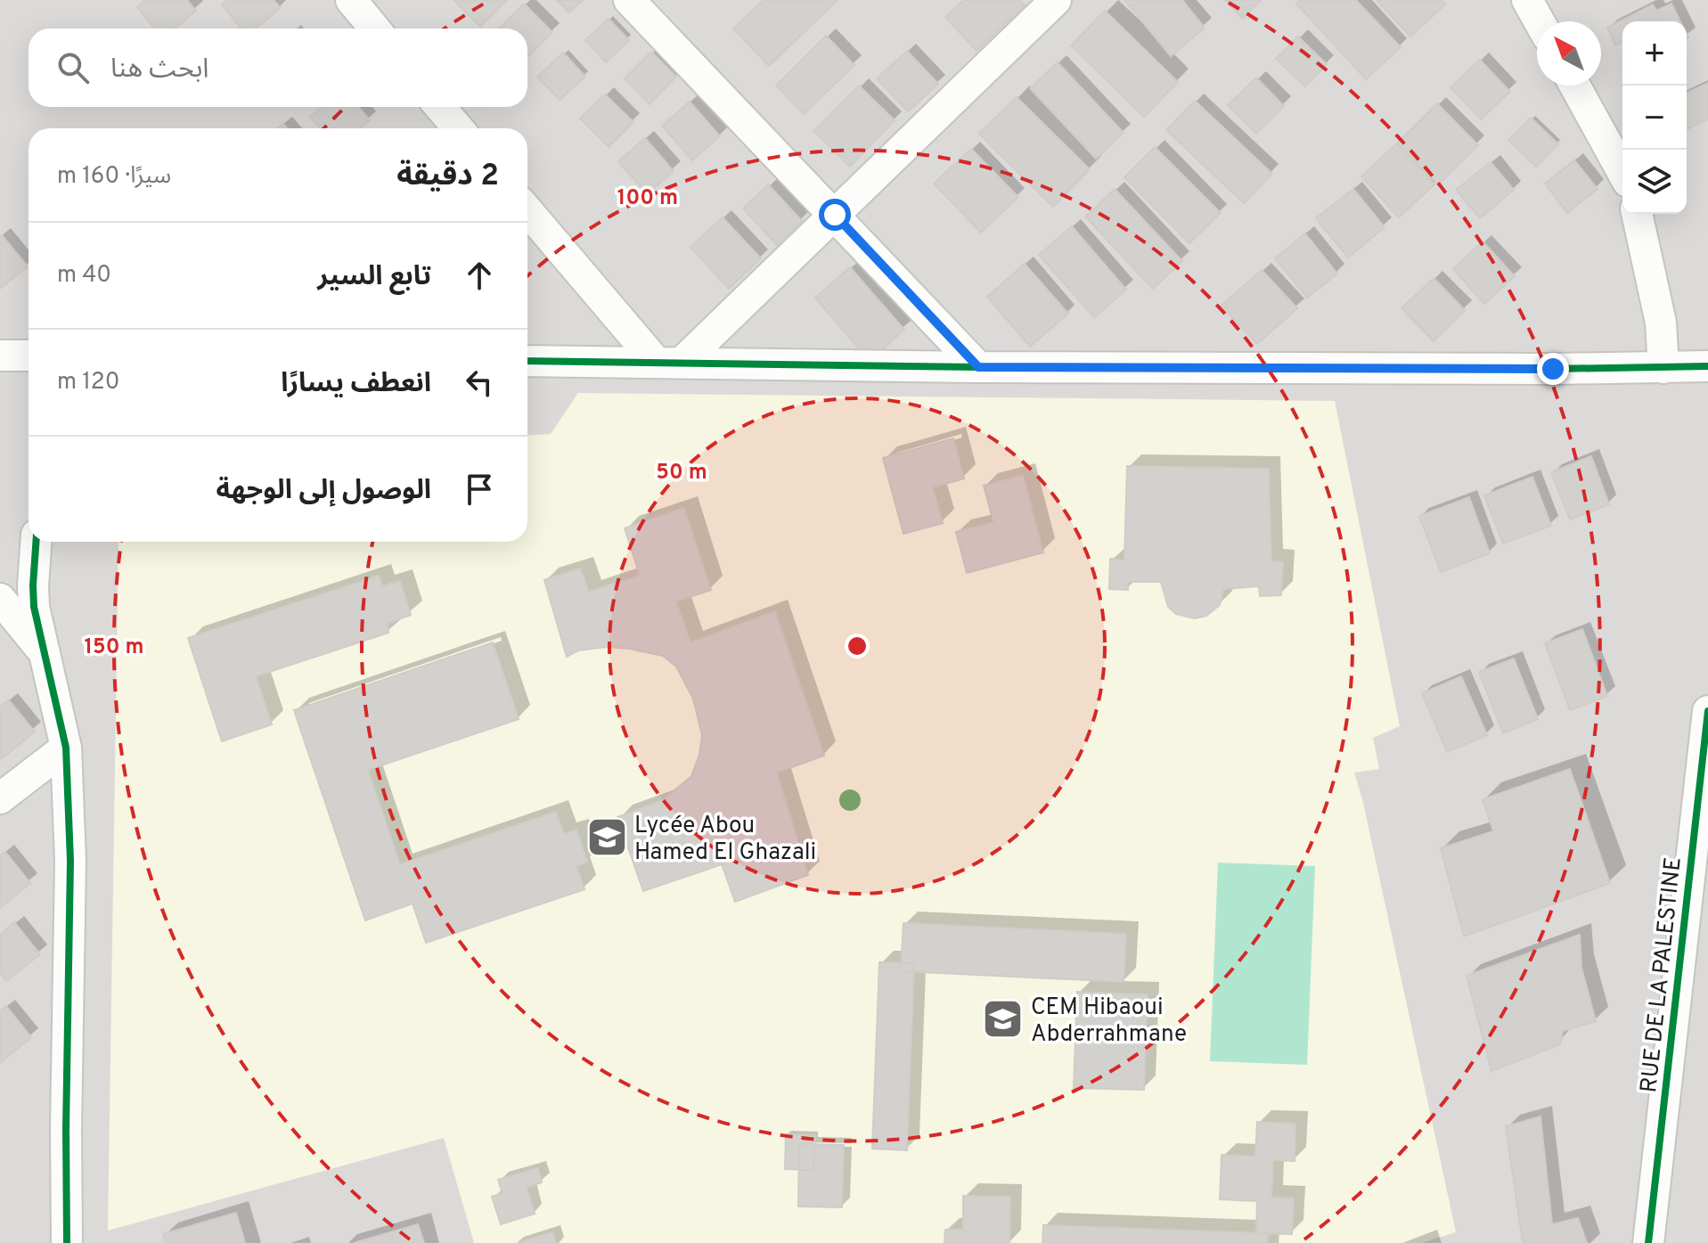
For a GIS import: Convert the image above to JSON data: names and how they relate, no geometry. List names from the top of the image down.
{
  "streets": {
    "street": ["RUE DE LA PALESTINE"]
  },
  "places": {
    "school or university": ["Lycée Abou Hamed El Ghazali", "CEM Hibaoui Abderrahmane"]
  },
  "north": "top left",
  "page": {
    "map_buttons": ["+", "−"],
    "search": "ابحث هنا",
    "heading": ["2 دقيقة", "سيرًا · 160 m"],
    "list": [
      ["تابع السير", "40 m"],
      ["انعطف يسارًا", "120 m"],
      "الوصول إلى الوجهة"
    ]
  },
  "rings": ["100 m", "50 m", "150 m"]
}
